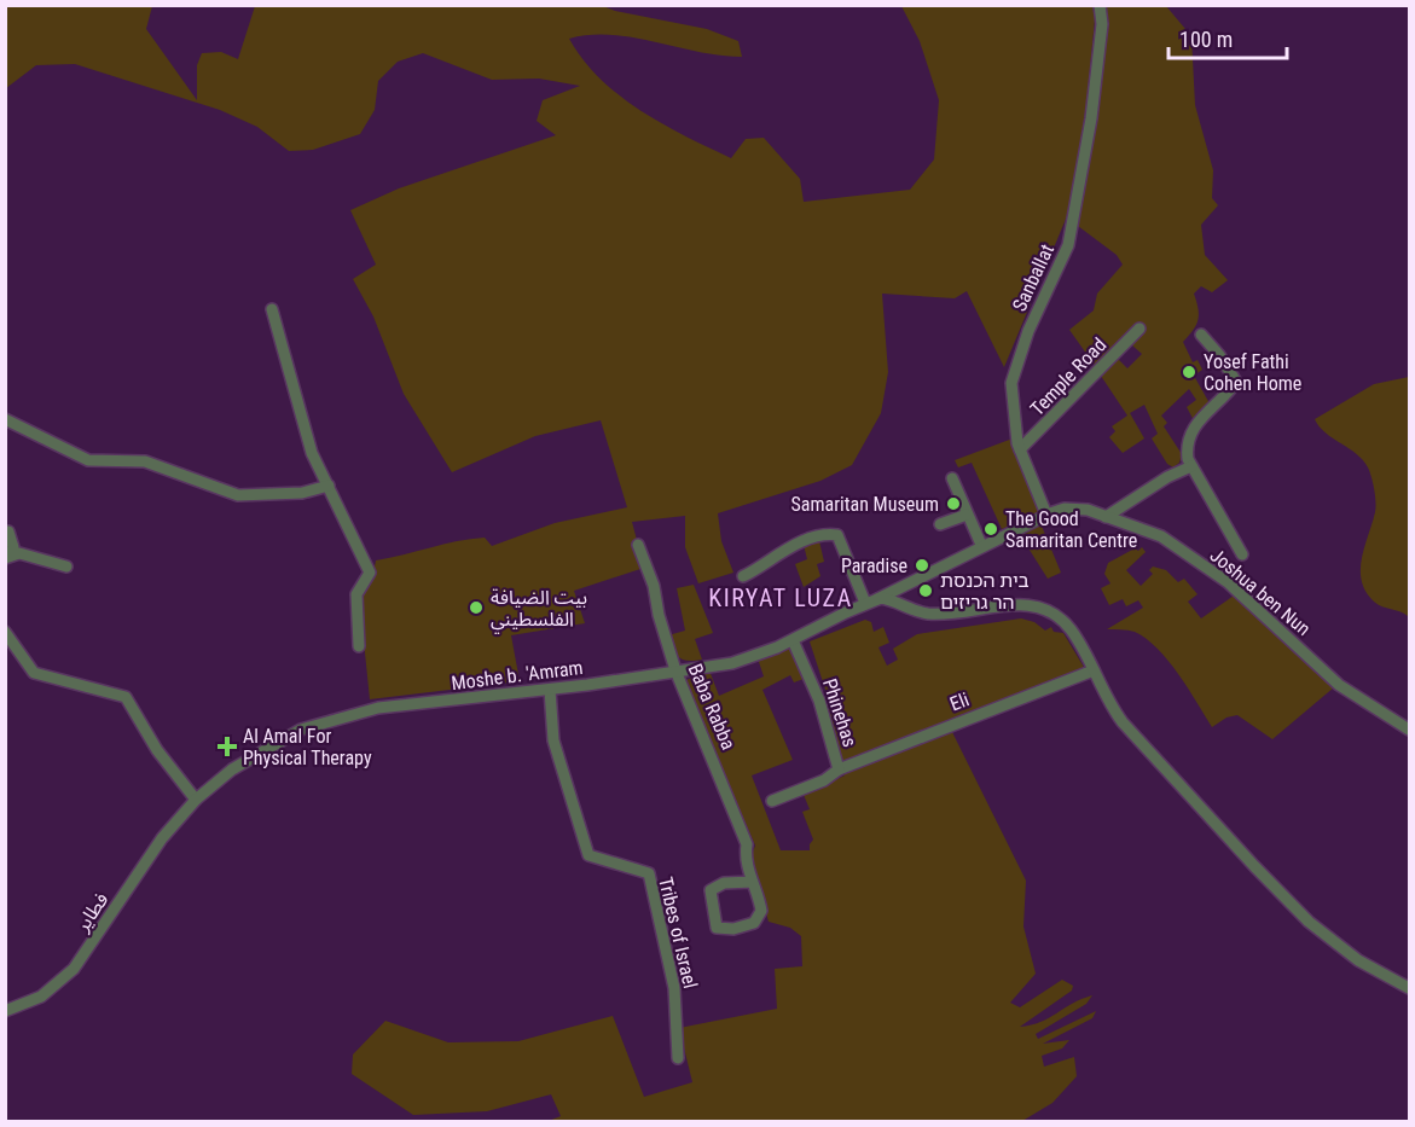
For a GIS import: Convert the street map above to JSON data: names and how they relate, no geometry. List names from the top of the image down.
{
  "streets": {
    "street": [
      "Sanballat",
      "Temple Road",
      "Joshua ben Nun",
      "Moshe b. 'Amram",
      "Eli",
      "Baba Rabba",
      "Phinehas",
      "فطاير",
      "Tribes of Israel"
    ]
  },
  "crossings": [
    ["Sanballat", "Temple Road"],
    ["Sanballat", "Joshua ben Nun"],
    ["Joshua ben Nun", "Moshe b. 'Amram"],
    ["Moshe b. 'Amram", "Baba Rabba"],
    ["Moshe b. 'Amram", "Phinehas"],
    ["Moshe b. 'Amram", "فطاير"],
    ["Moshe b. 'Amram", "Tribes of Israel"],
    ["Eli", "Phinehas"]
  ],
  "districts": ["KIRYAT LUZA"],
  "places": {
    "other": [
      "Yosef Fathi Cohen Home",
      "Samaritan Museum",
      "The Good Samaritan Centre",
      "Paradise",
      "בית הכנסת הר גריזים",
      "بيت الضيافة الفلسطيني"
    ],
    "health": ["Al Amal For Physical Therapy"]
  },
  "scale_bar": "100 m"
}
